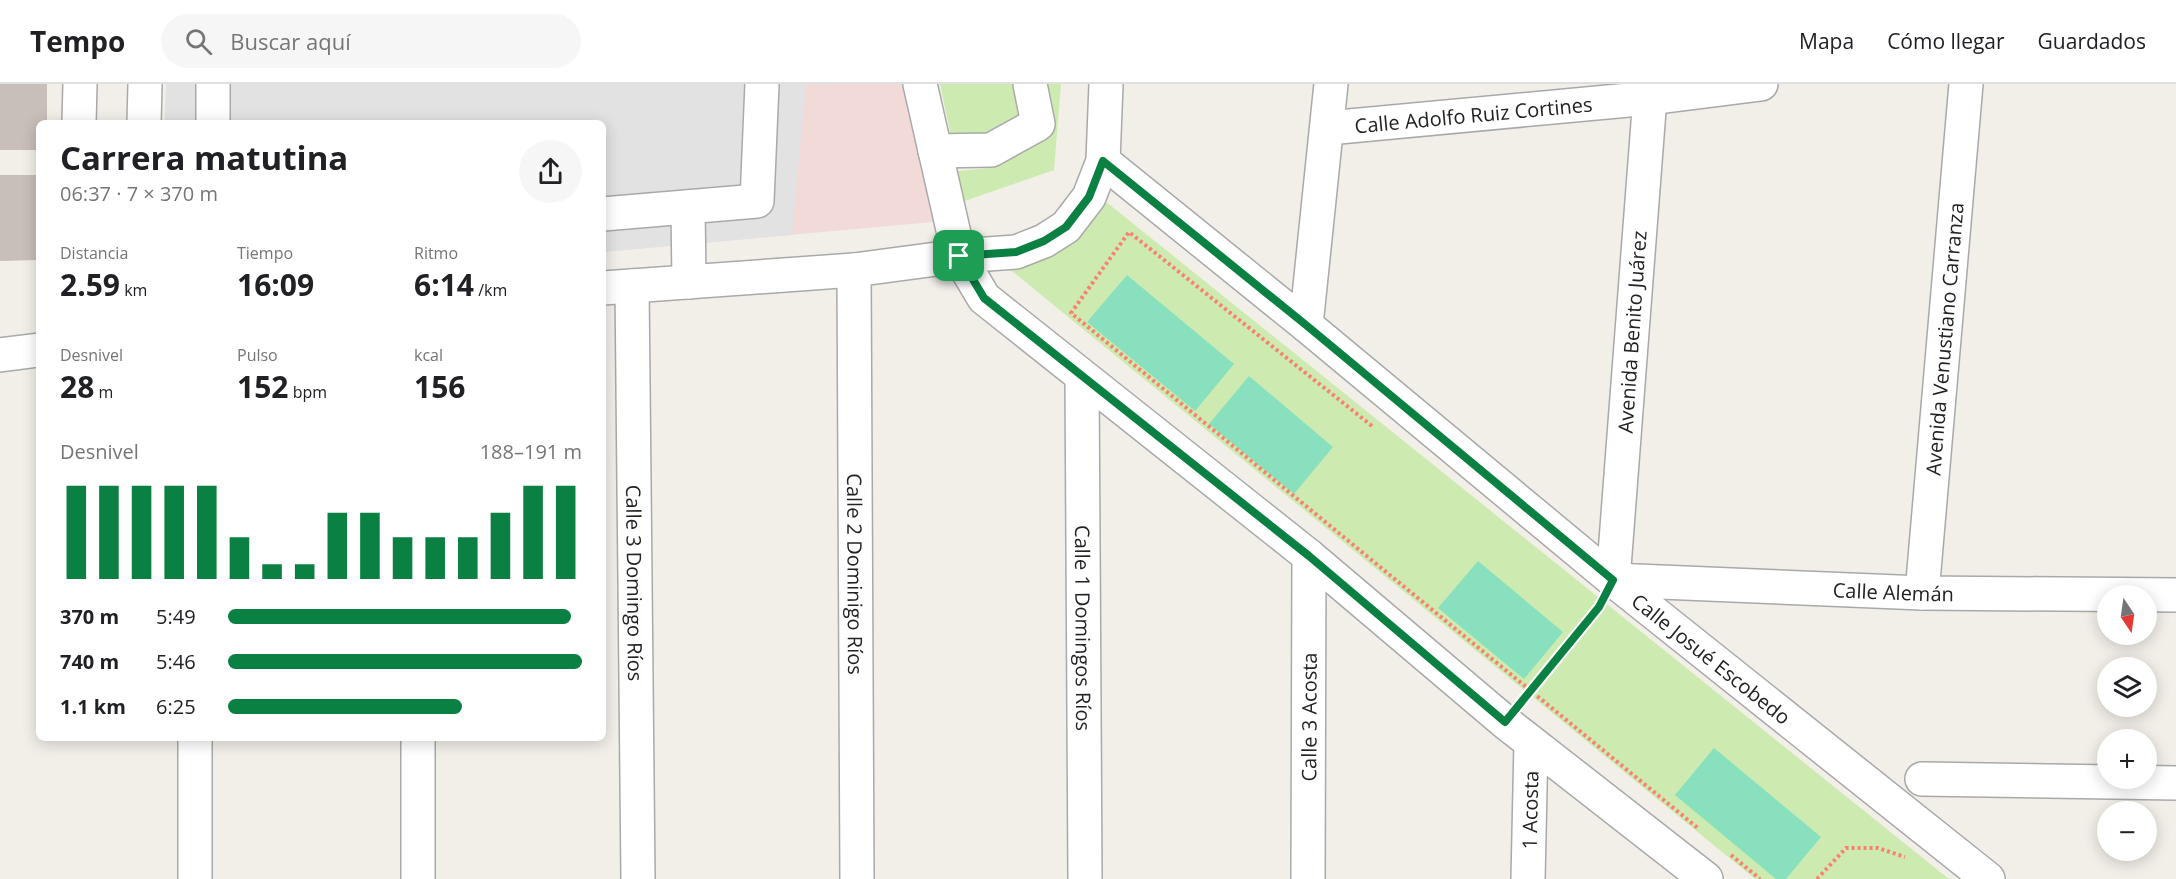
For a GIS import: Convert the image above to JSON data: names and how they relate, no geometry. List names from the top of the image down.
{
  "streets": {
    "street": [
      "Calle Adolfo Ruiz Cortines",
      "Avenida Benito Juárez",
      "Avenida Venustiano Carranza",
      "Calle 2 Dominigo Ríos",
      "Calle 3 Domingo Ríos",
      "Calle Alemán",
      "Calle 1 Domingos Ríos",
      "Calle Josué Escobedo",
      "Calle 3 Acosta",
      "1 Acosta"
    ]
  },
  "crossings": [
    ["Calle Adolfo Ruiz Cortines", "Avenida Benito Juárez"],
    ["Avenida Benito Juárez", "Calle Alemán"],
    ["Avenida Benito Juárez", "Calle Josué Escobedo"],
    ["Avenida Venustiano Carranza", "Calle Alemán"],
    ["Calle Alemán", "Calle Josué Escobedo"]
  ],
  "north": "bottom",
  "page": {
    "header": "Tempo",
    "search": "Buscar aquí",
    "nav": ["Mapa", "Cómo llegar", "Guardados"],
    "heading": ["Carrera matutina", "06:37 · 7 × 370 m"],
    "stats": [
      ["Distancia", "2.59 km"],
      ["Tiempo", "16:09"],
      ["Ritmo", "6:14 /km"],
      ["Desnivel", "28 m"],
      ["Pulso", "152 bpm"],
      ["kcal", "156"]
    ],
    "chart": ["Desnivel", "188–191 m"],
    "map_buttons": ["+", "−"],
    "list": [
      {
        "name": "370 m",
        "note": "5:49"
      },
      {
        "name": "740 m",
        "note": "5:46"
      },
      {
        "name": "1.1 km",
        "note": "6:25"
      }
    ]
  }
}
